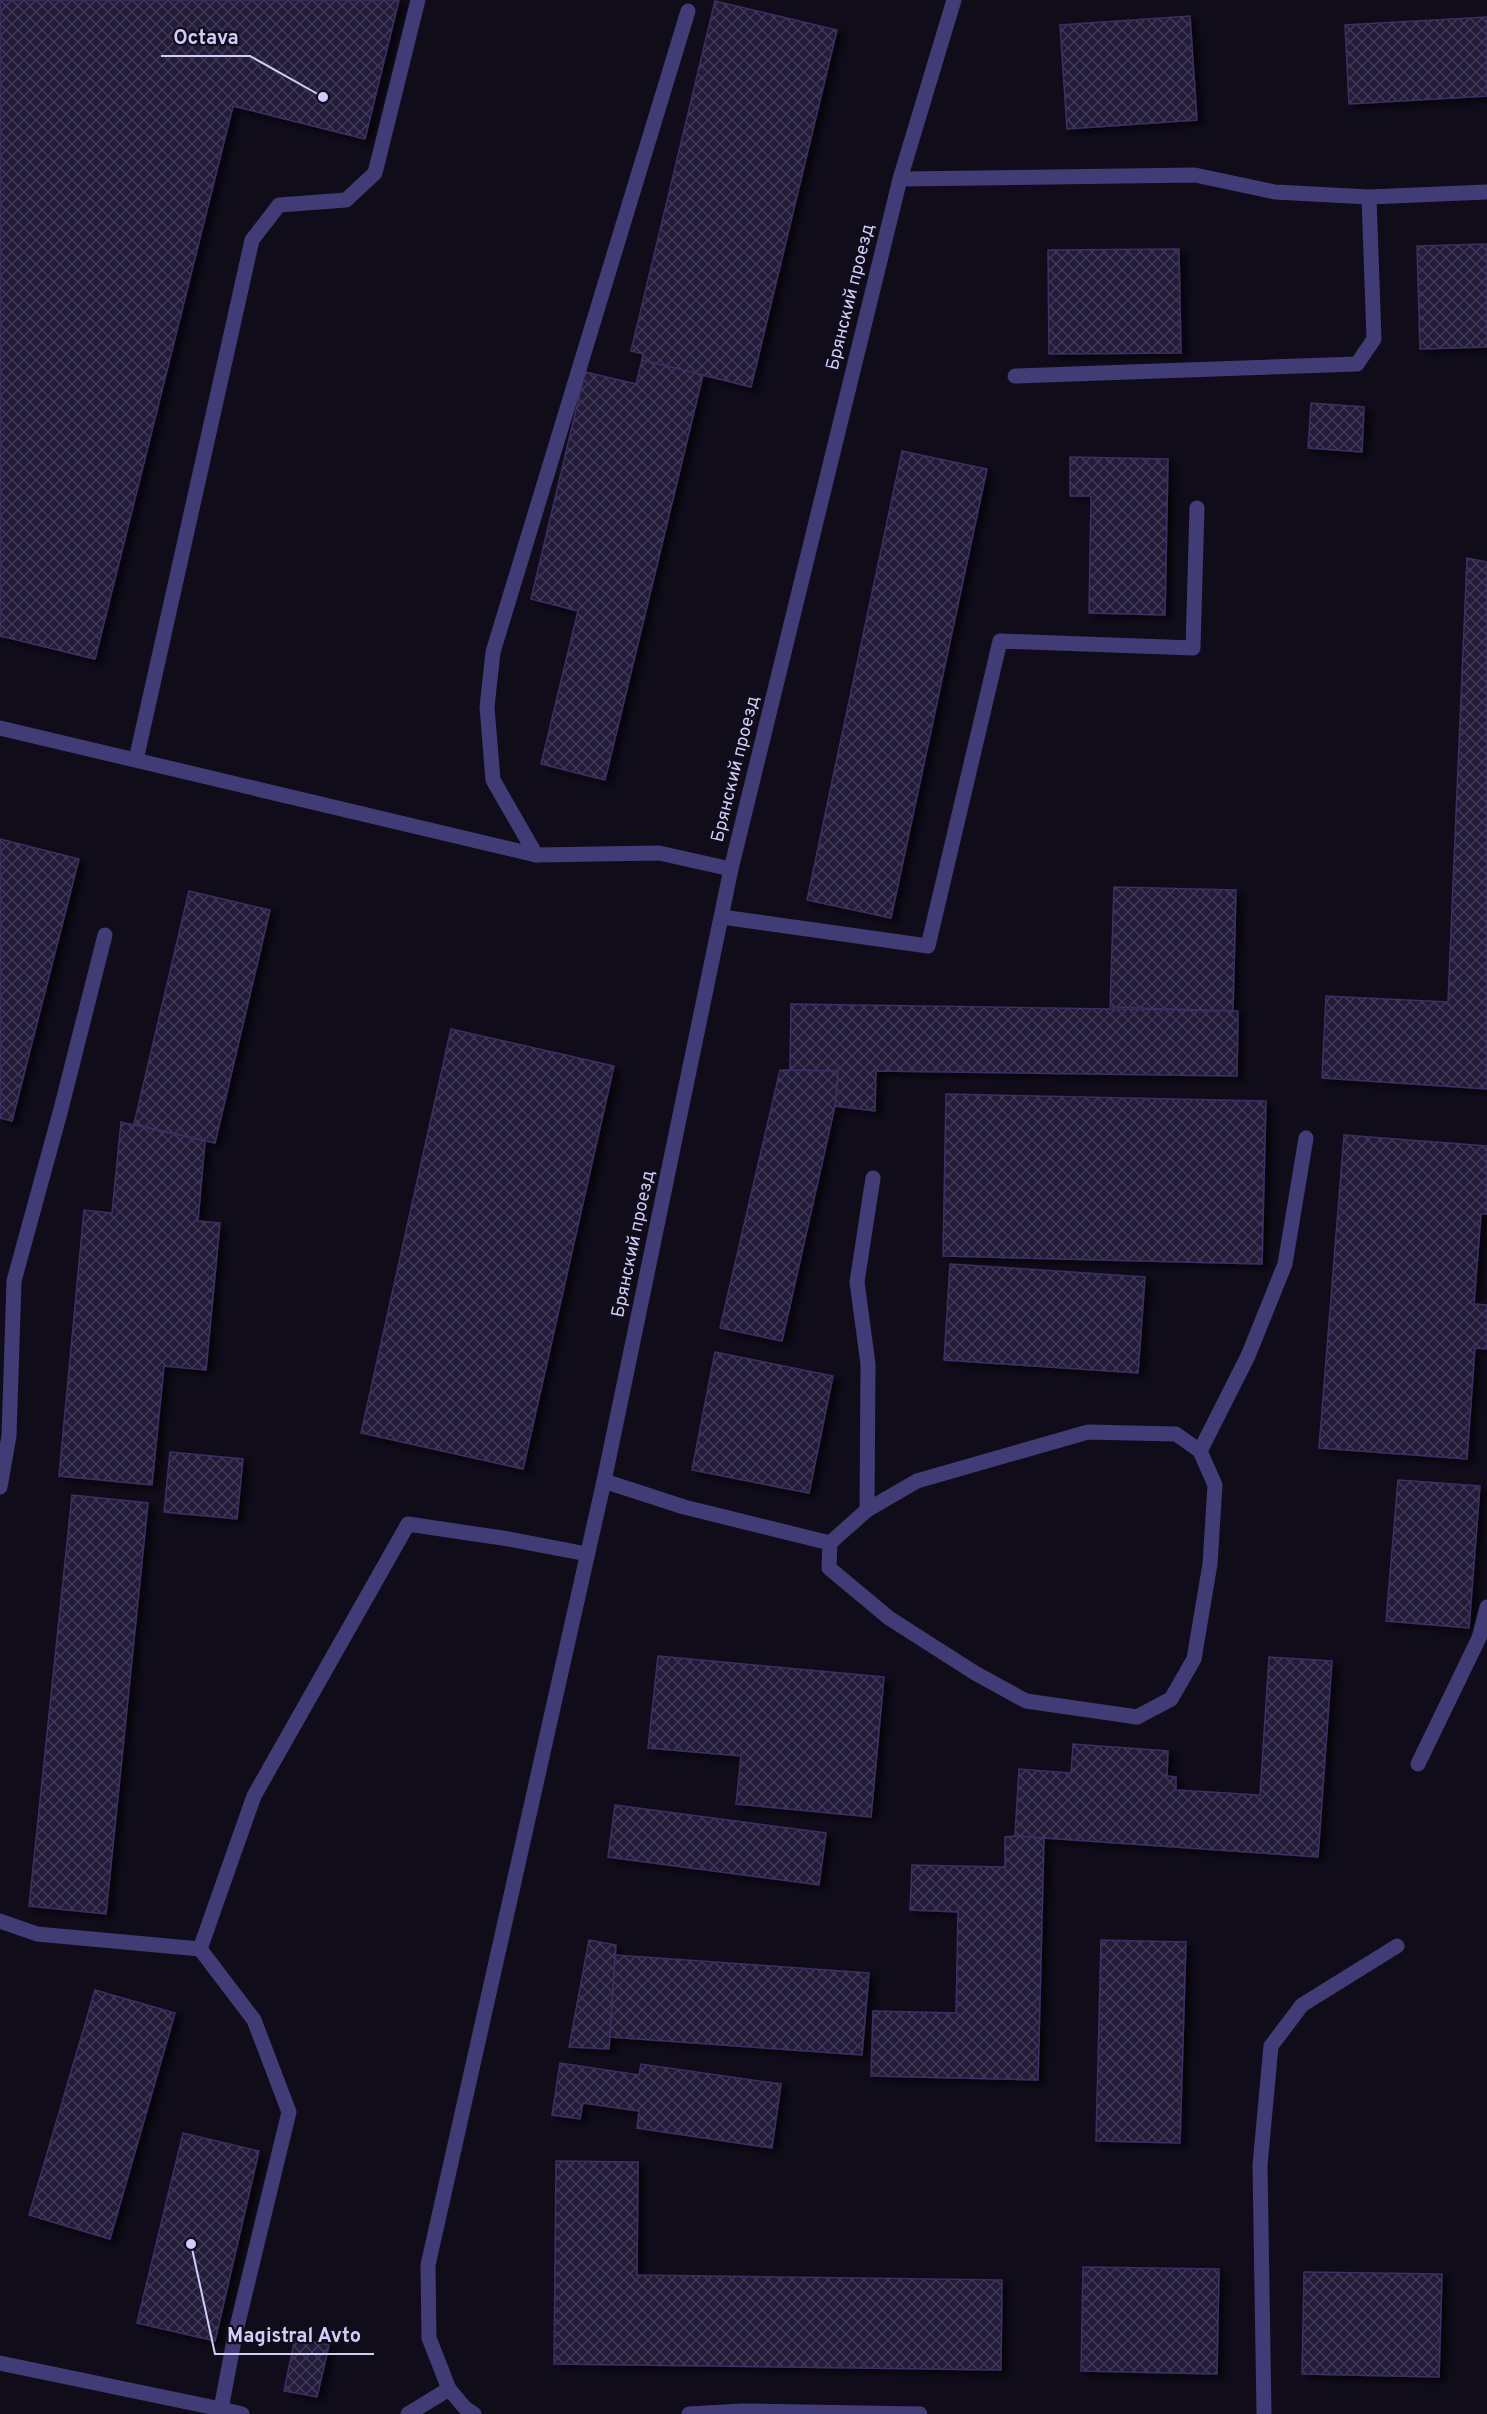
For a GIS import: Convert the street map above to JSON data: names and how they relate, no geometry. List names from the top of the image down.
{
  "streets": {
    "street": ["Брянский проезд"]
  },
  "places": ["Octava", "Magistral Avto"]
}
